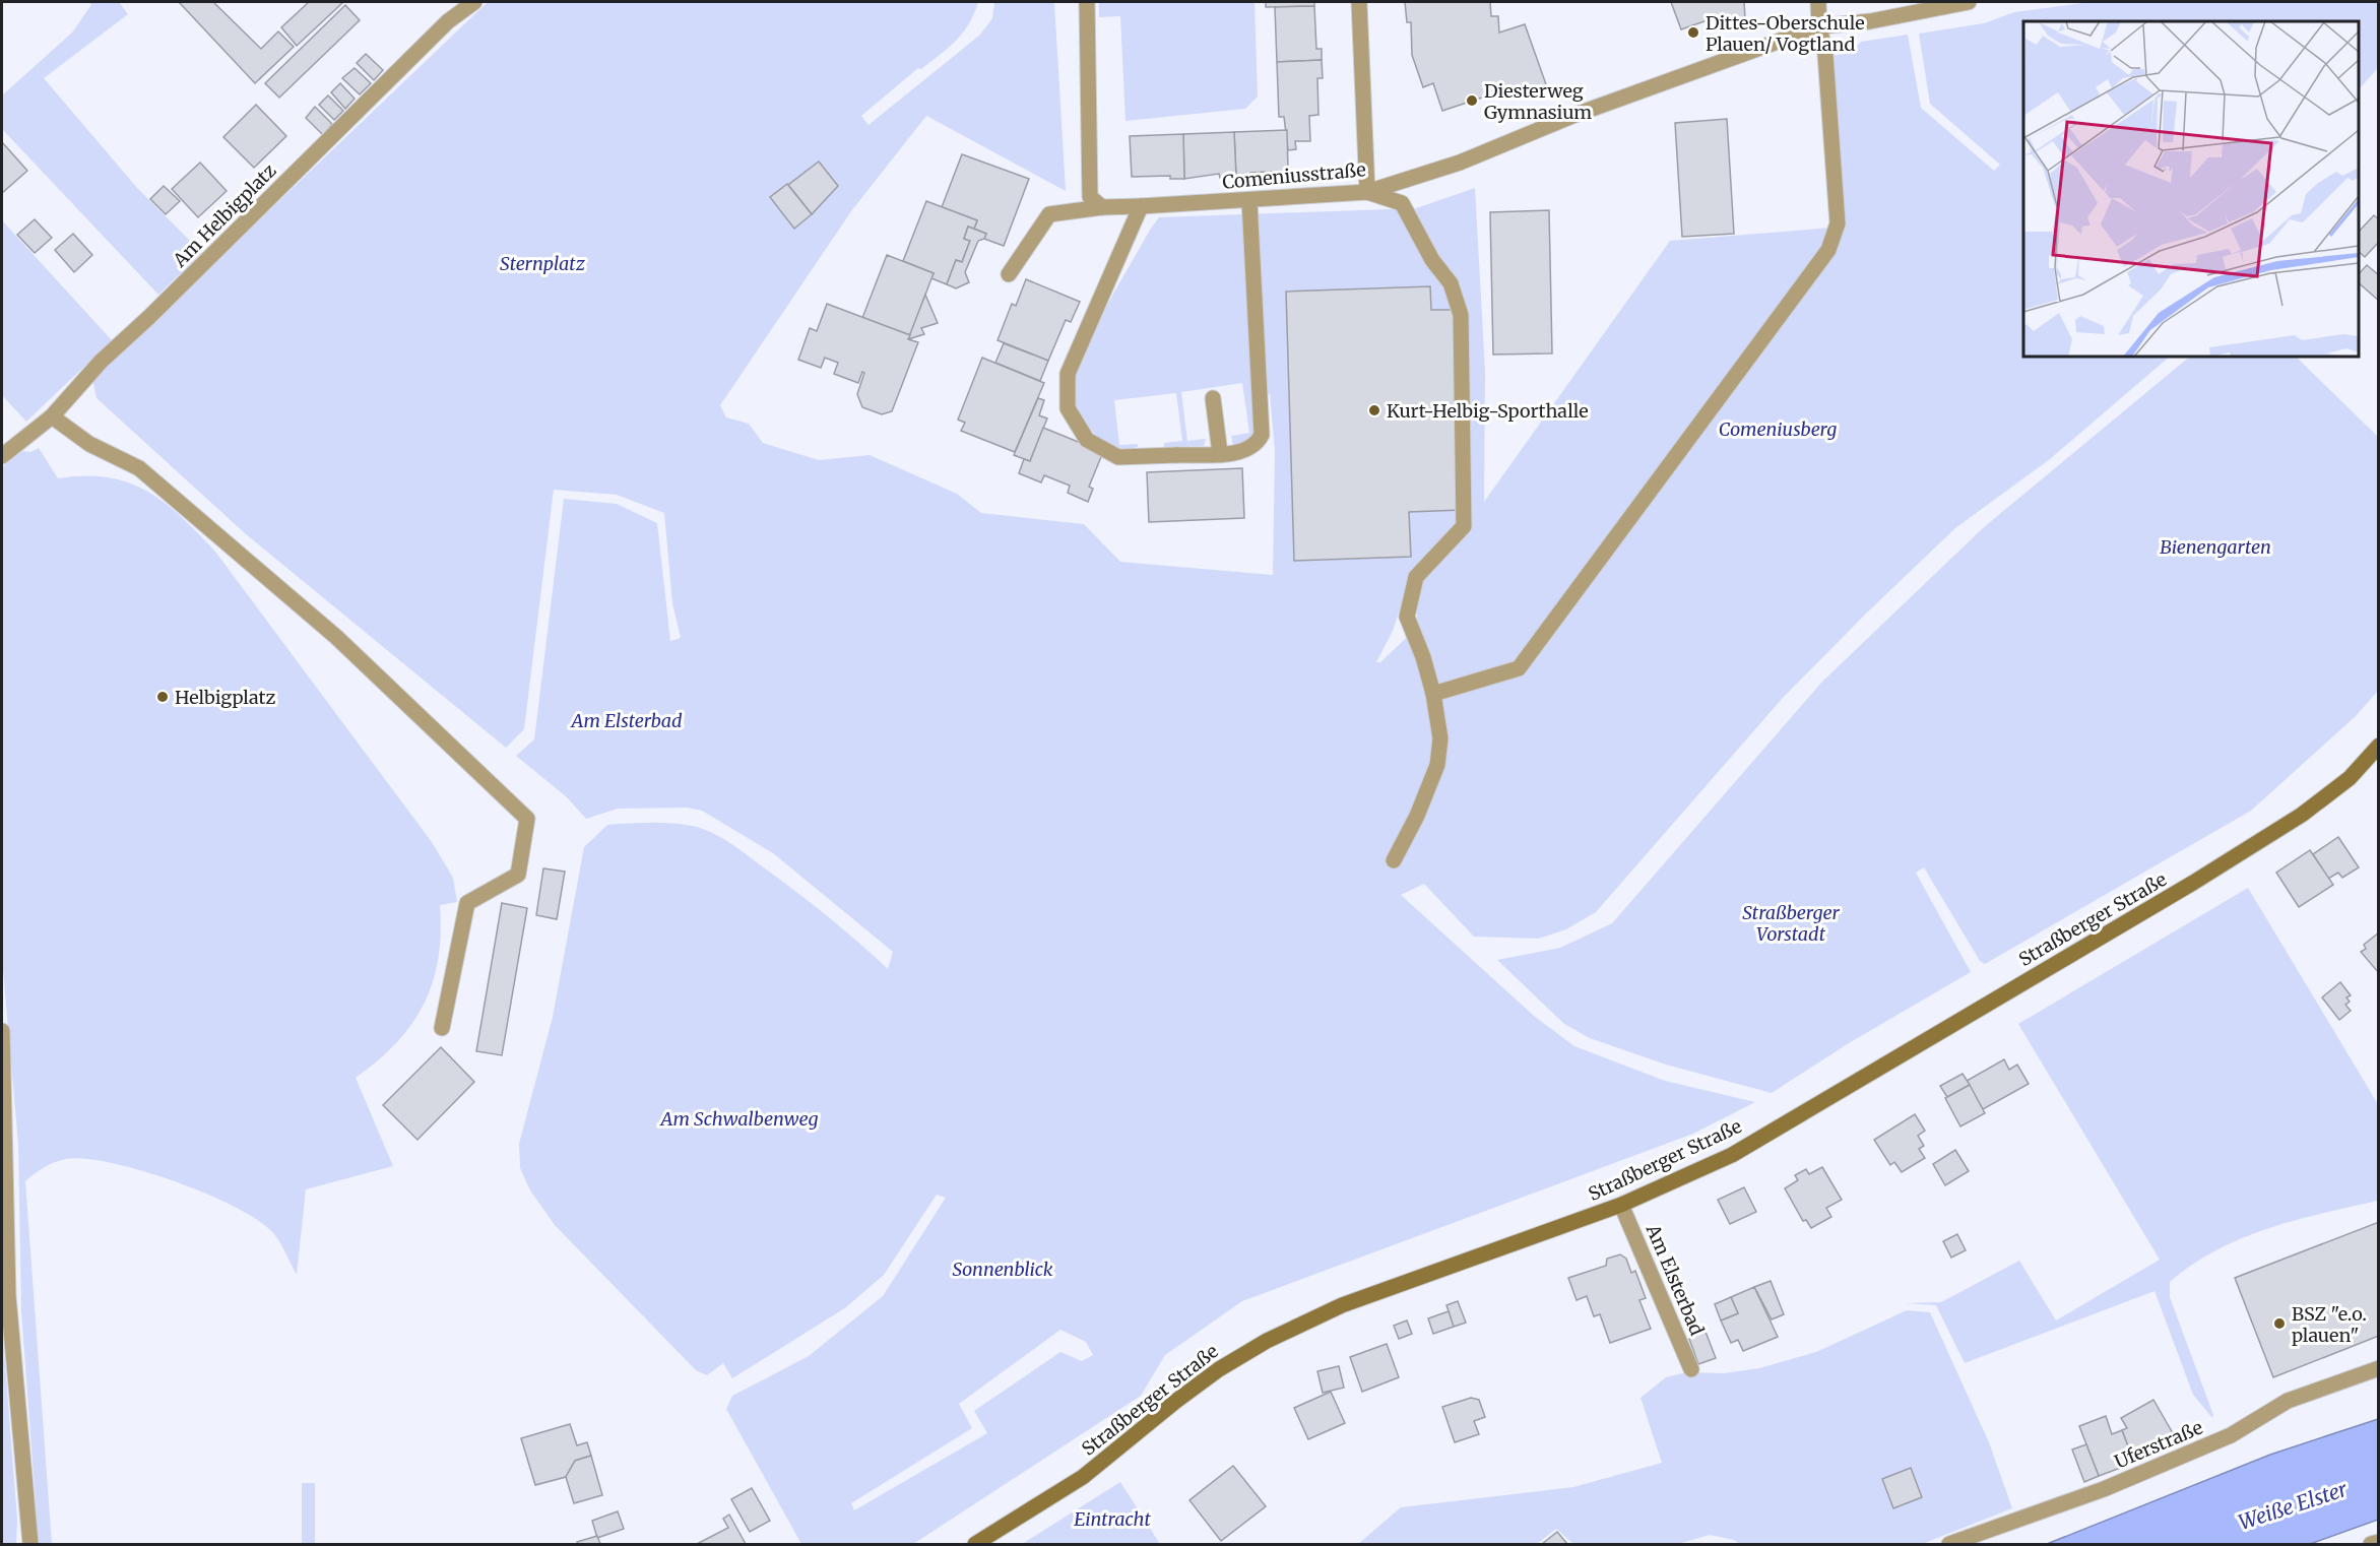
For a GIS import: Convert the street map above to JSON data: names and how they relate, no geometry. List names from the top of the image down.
{
  "streets": {
    "main road": ["Straßberger Straße"],
    "street": [
      "Comeniusstraße",
      "Am Helbigplatz",
      "Am Elsterbad",
      "Uferstraße"
    ]
  },
  "crossings": [
    ["Straßberger Straße", "Am Elsterbad"]
  ],
  "water": ["Weiße Elster"],
  "parks": [
    "Sternplatz",
    "Comeniusberg",
    "Bienengarten",
    "Am Elsterbad",
    "Straßberger Vorstadt",
    "Am Schwalbenweg",
    "Sonnenblick",
    "Eintracht"
  ],
  "places": [
    "Dittes-Oberschule Plauen/ Vogtland",
    "Diesterweg Gymnasium",
    "Kurt-Helbig-Sporthalle",
    "Helbigplatz",
    "BSZ \"e.o. plauen\""
  ]
}
